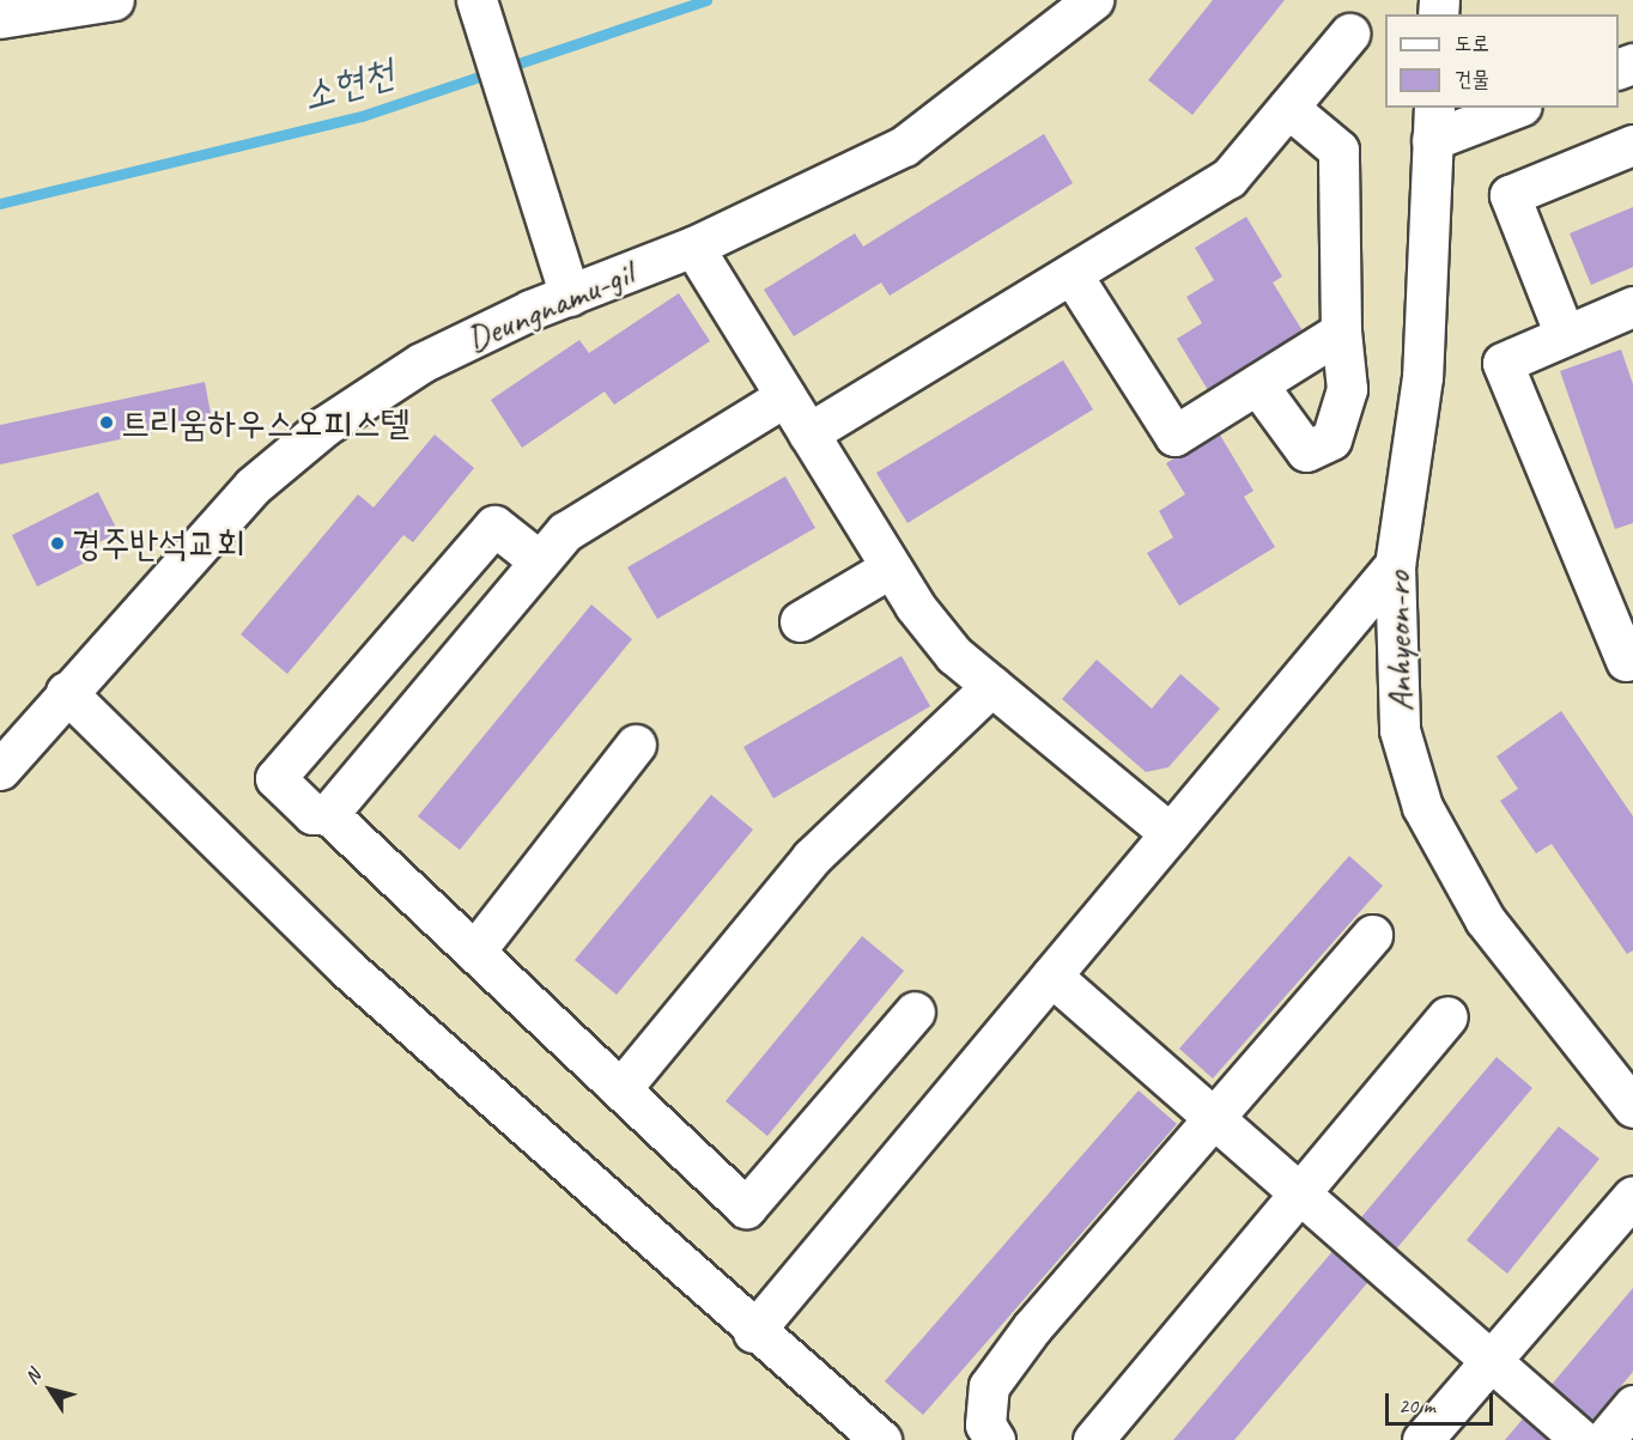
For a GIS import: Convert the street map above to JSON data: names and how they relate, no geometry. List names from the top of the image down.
{
  "streets": {
    "street": ["Deungnamu-gil", "Anhyeon-ro"]
  },
  "water": ["소현천"],
  "places": ["트리움하우스오피스텔", "경주반석교회"],
  "legend": ["도로", "건물"],
  "scale_bar": "20 m",
  "north": "top left"
}
